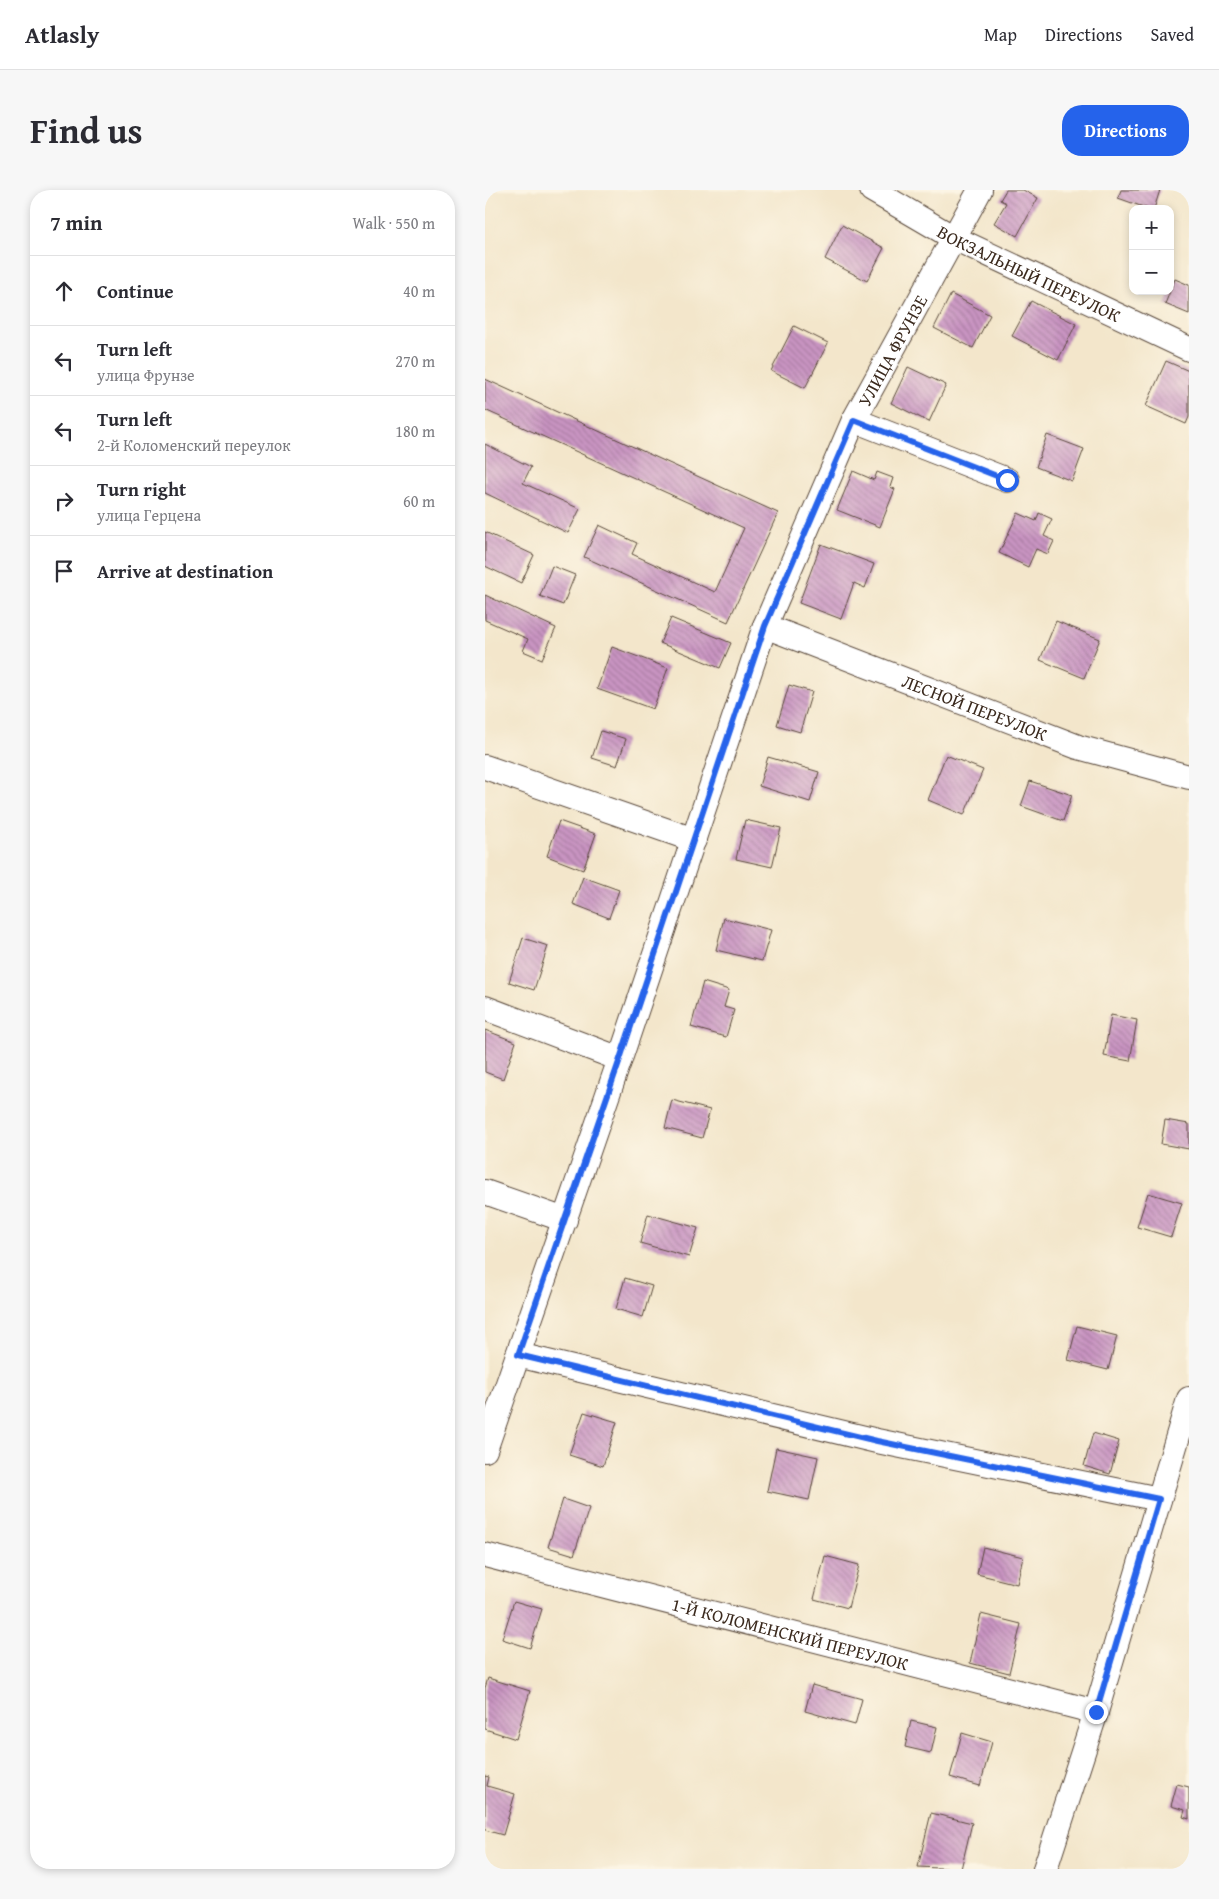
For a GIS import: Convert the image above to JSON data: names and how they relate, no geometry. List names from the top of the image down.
{
  "streets": {
    "street": [
      "ВОКЗАЛЬНЫЙ ПЕРЕУЛОК",
      "УЛИЦА ФРУНЗЕ",
      "ЛЕСНОЙ ПЕРЕУЛОК",
      "1-Й КОЛОМЕНСКИЙ ПЕРЕУЛОК"
    ]
  },
  "crossings": [
    ["ВОКЗАЛЬНЫЙ ПЕРЕУЛОК", "УЛИЦА ФРУНЗЕ"],
    ["УЛИЦА ФРУНЗЕ", "ЛЕСНОЙ ПЕРЕУЛОК"]
  ],
  "page": {
    "header": "Atlasly",
    "nav": ["Map", "Directions", "Saved"],
    "title": "Find us",
    "buttons": "Directions",
    "heading": ["7 min", "Walk · 550 m"],
    "map_buttons": ["+", "−"],
    "list": [
      ["Continue", "40 m"],
      ["Turn left", "улица Фрунзе", "270 m"],
      ["Turn left", "2-й Коломенский переулок", "180 m"],
      ["Turn right", "улица Герцена", "60 m"],
      "Arrive at destination"
    ]
  }
}
